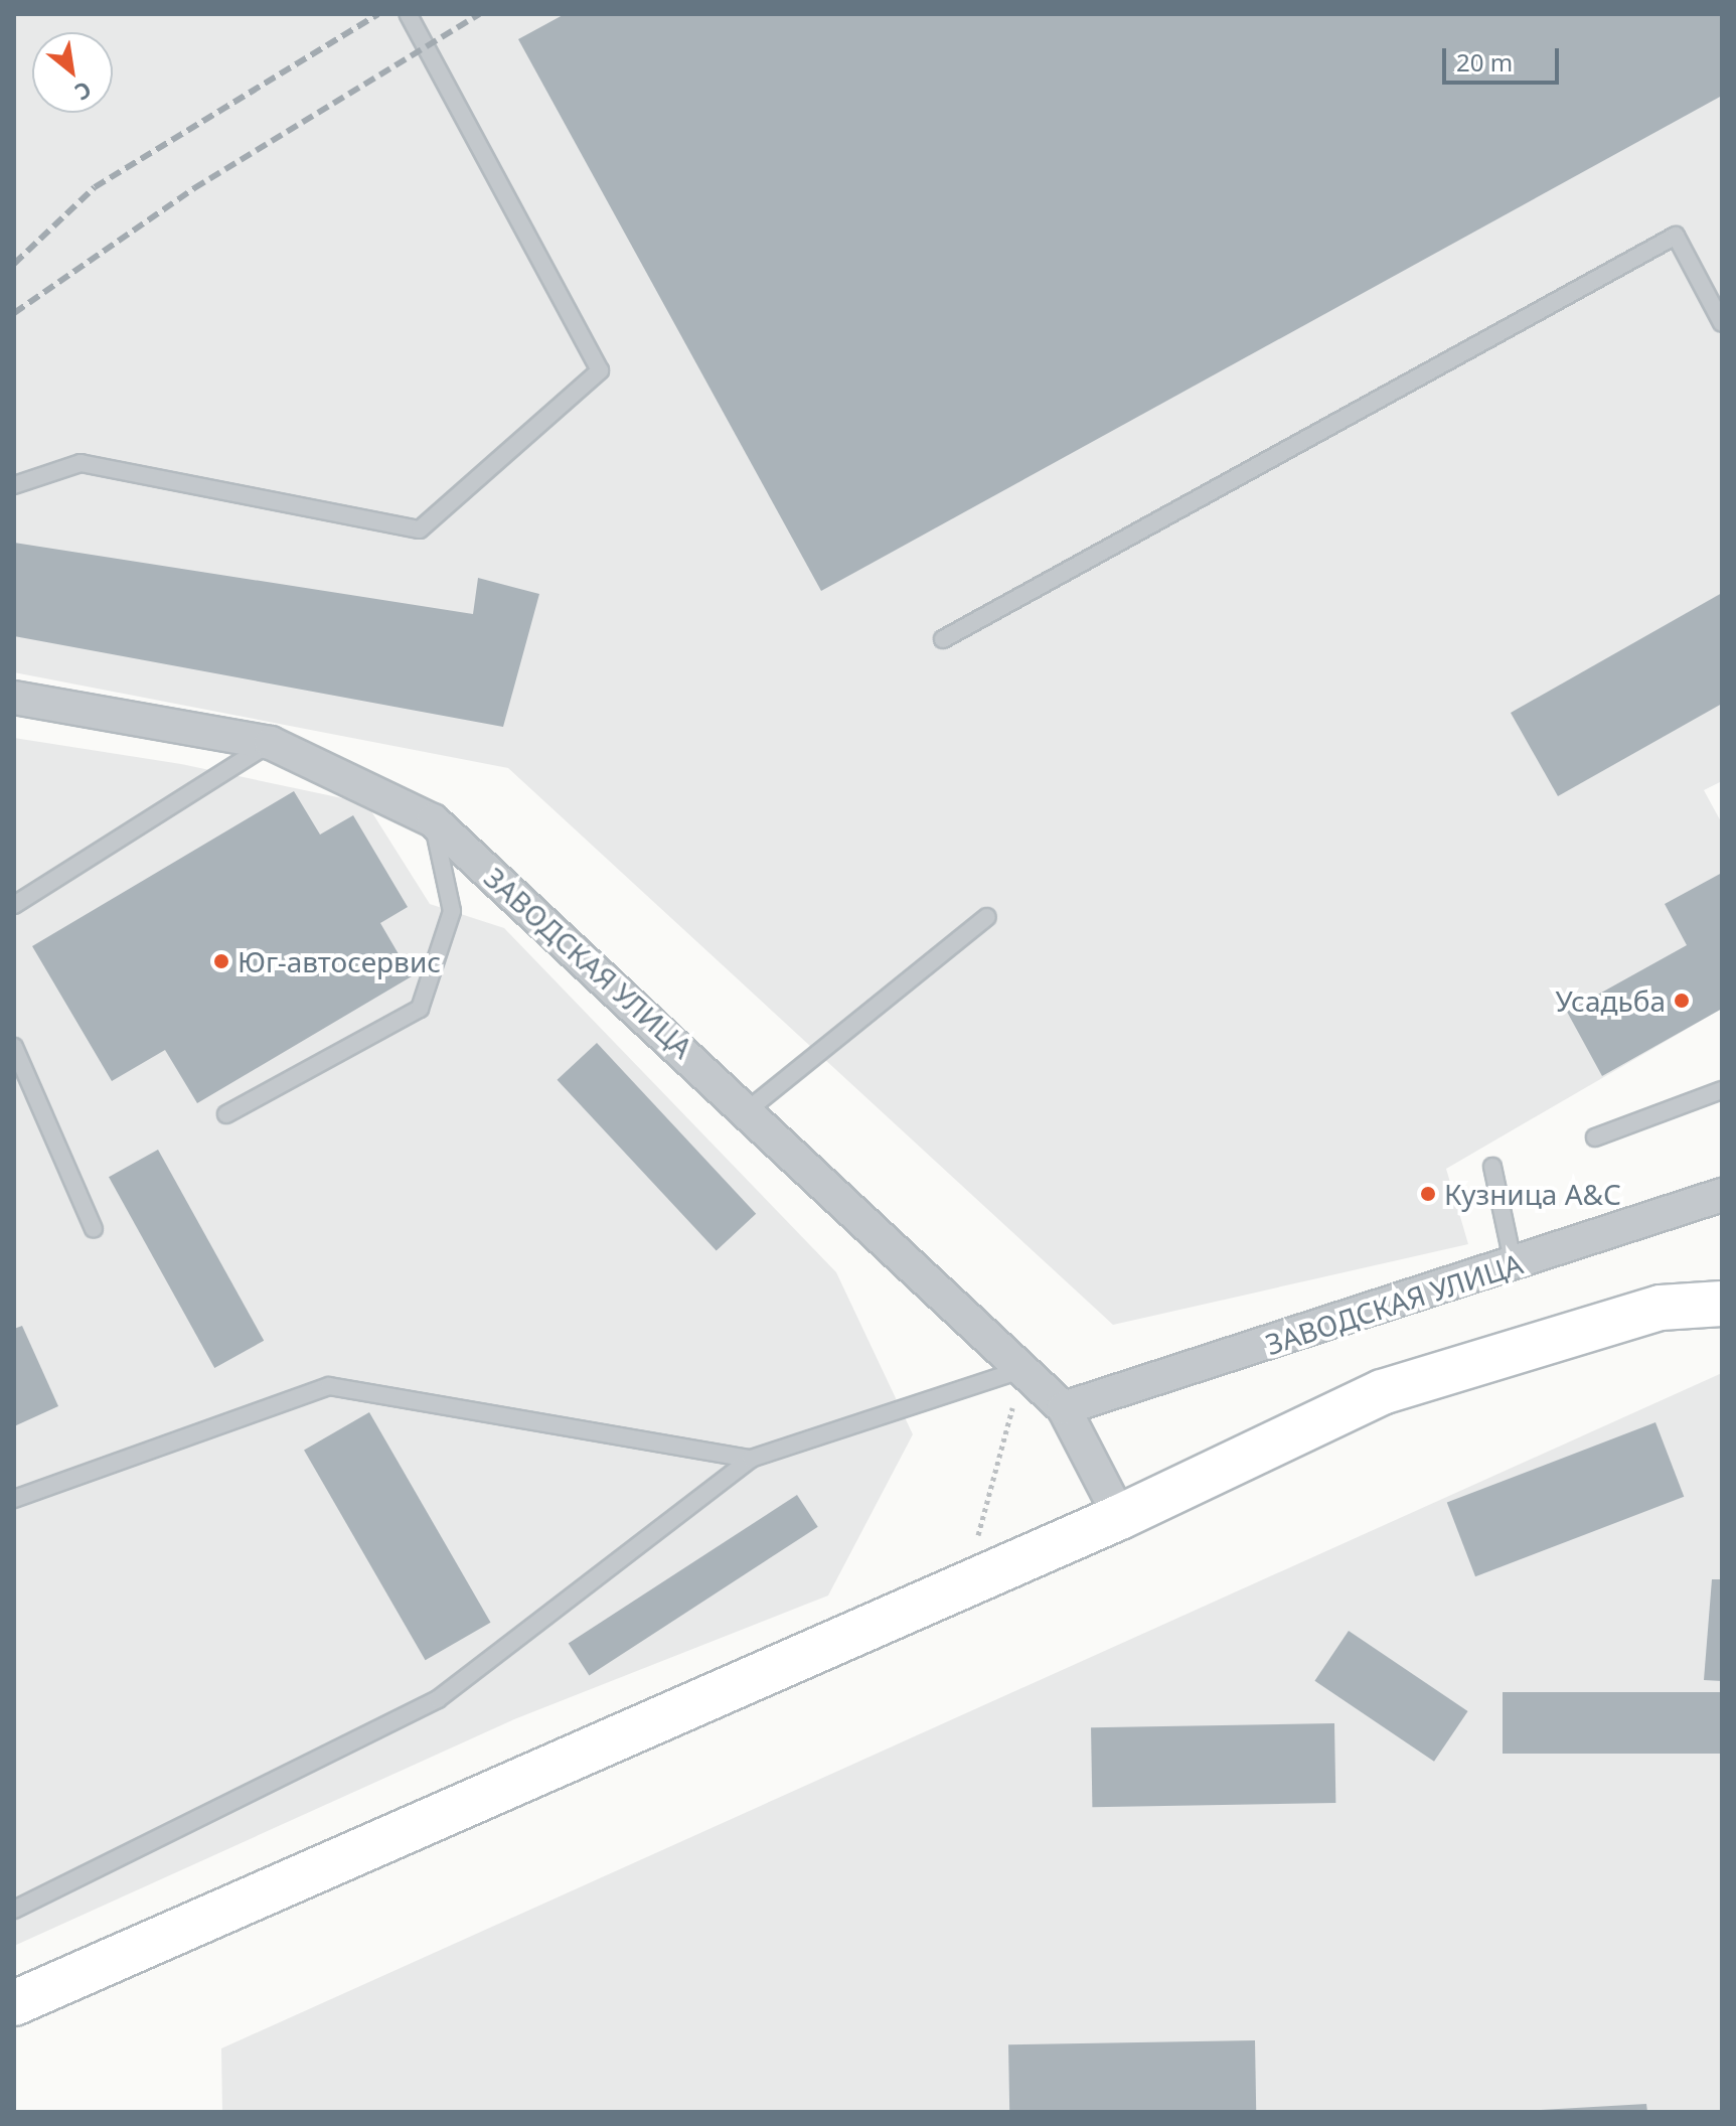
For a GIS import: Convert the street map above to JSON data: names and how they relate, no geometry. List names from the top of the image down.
{
  "streets": {
    "street": ["ЗАВОДСКАЯ УЛИЦА"]
  },
  "places": ["Юг-автосервис", "Усадьба", "Кузница А&С"],
  "scale_bar": "20 m",
  "north": "bottom right"
}
